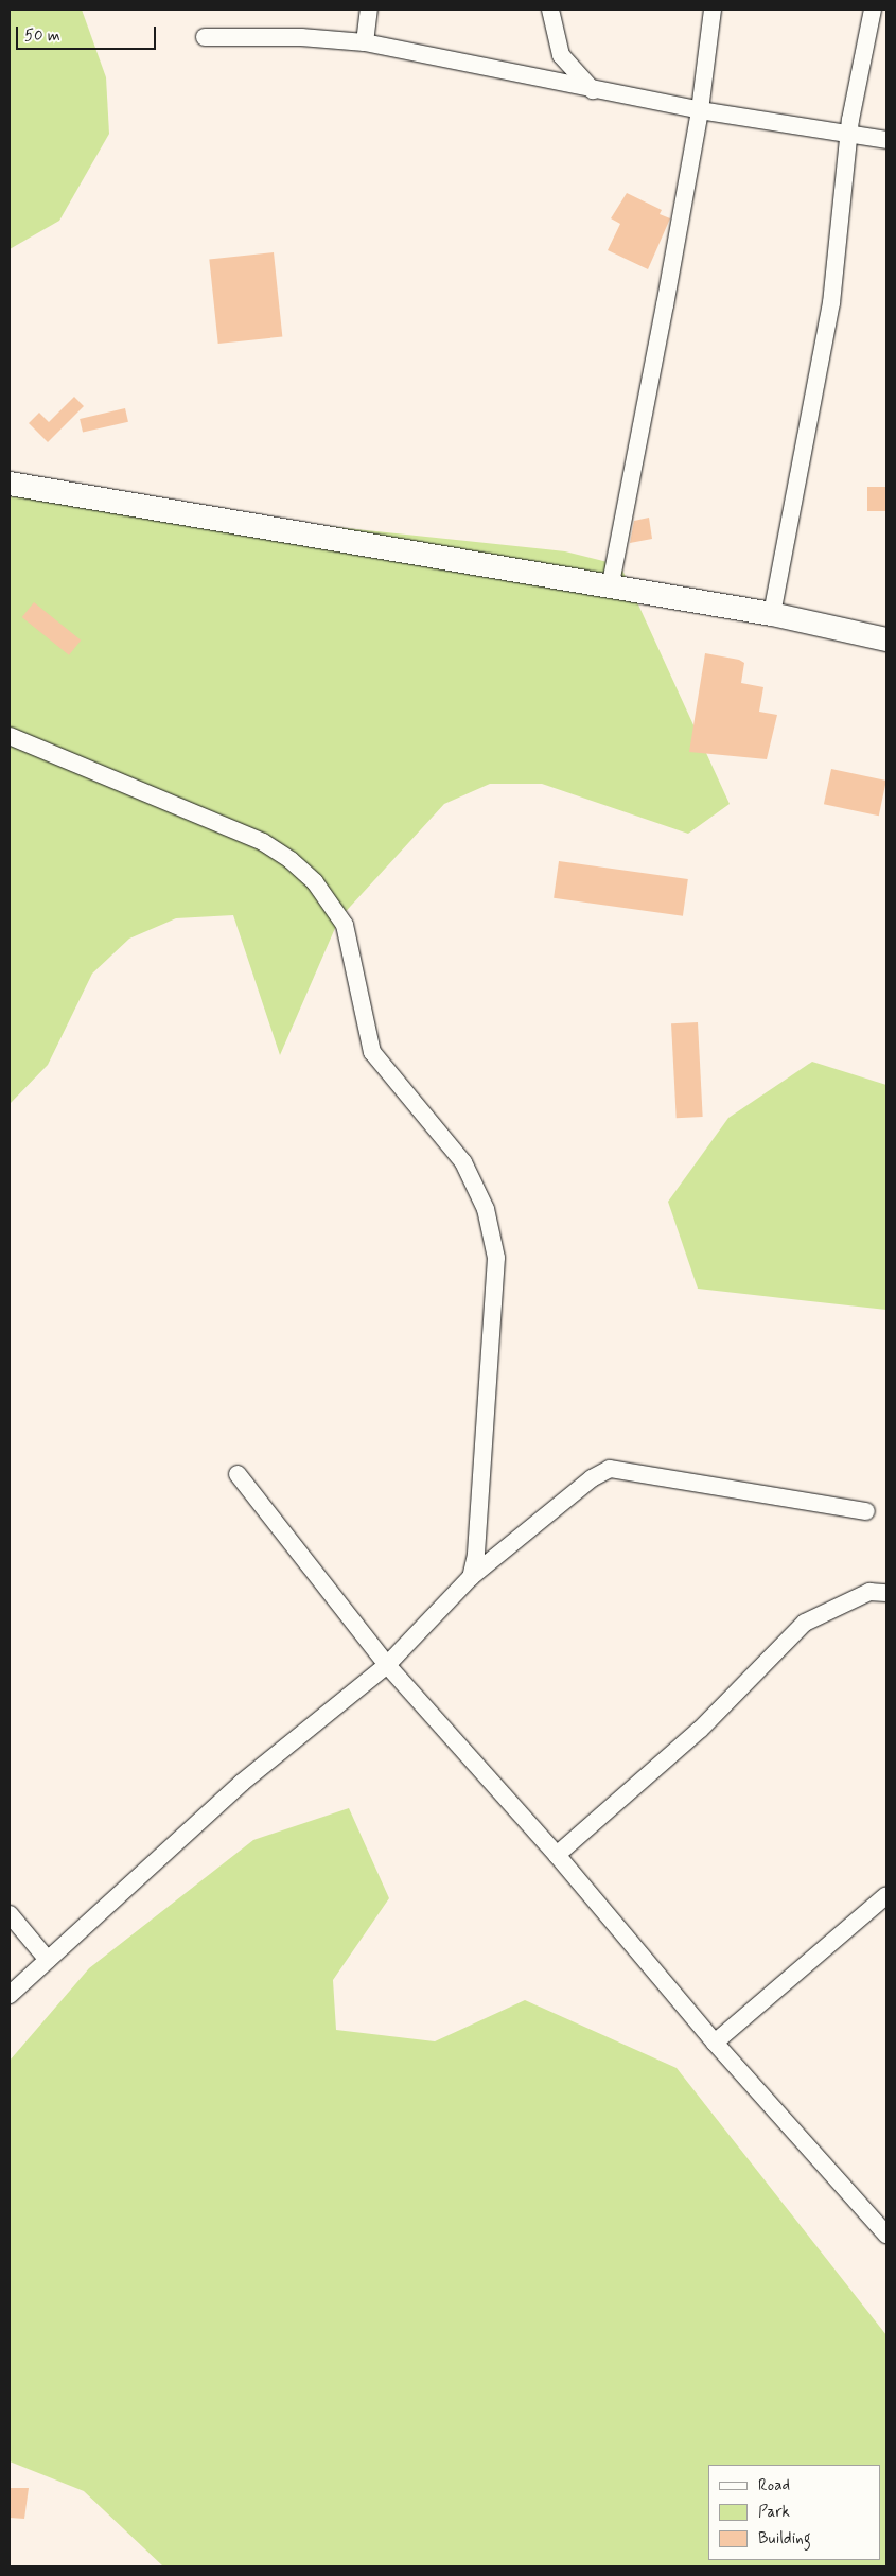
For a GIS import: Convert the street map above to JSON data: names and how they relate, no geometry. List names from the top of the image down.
{
  "legend": ["Road", "Park", "Building"],
  "scale_bar": "50 m"
}
